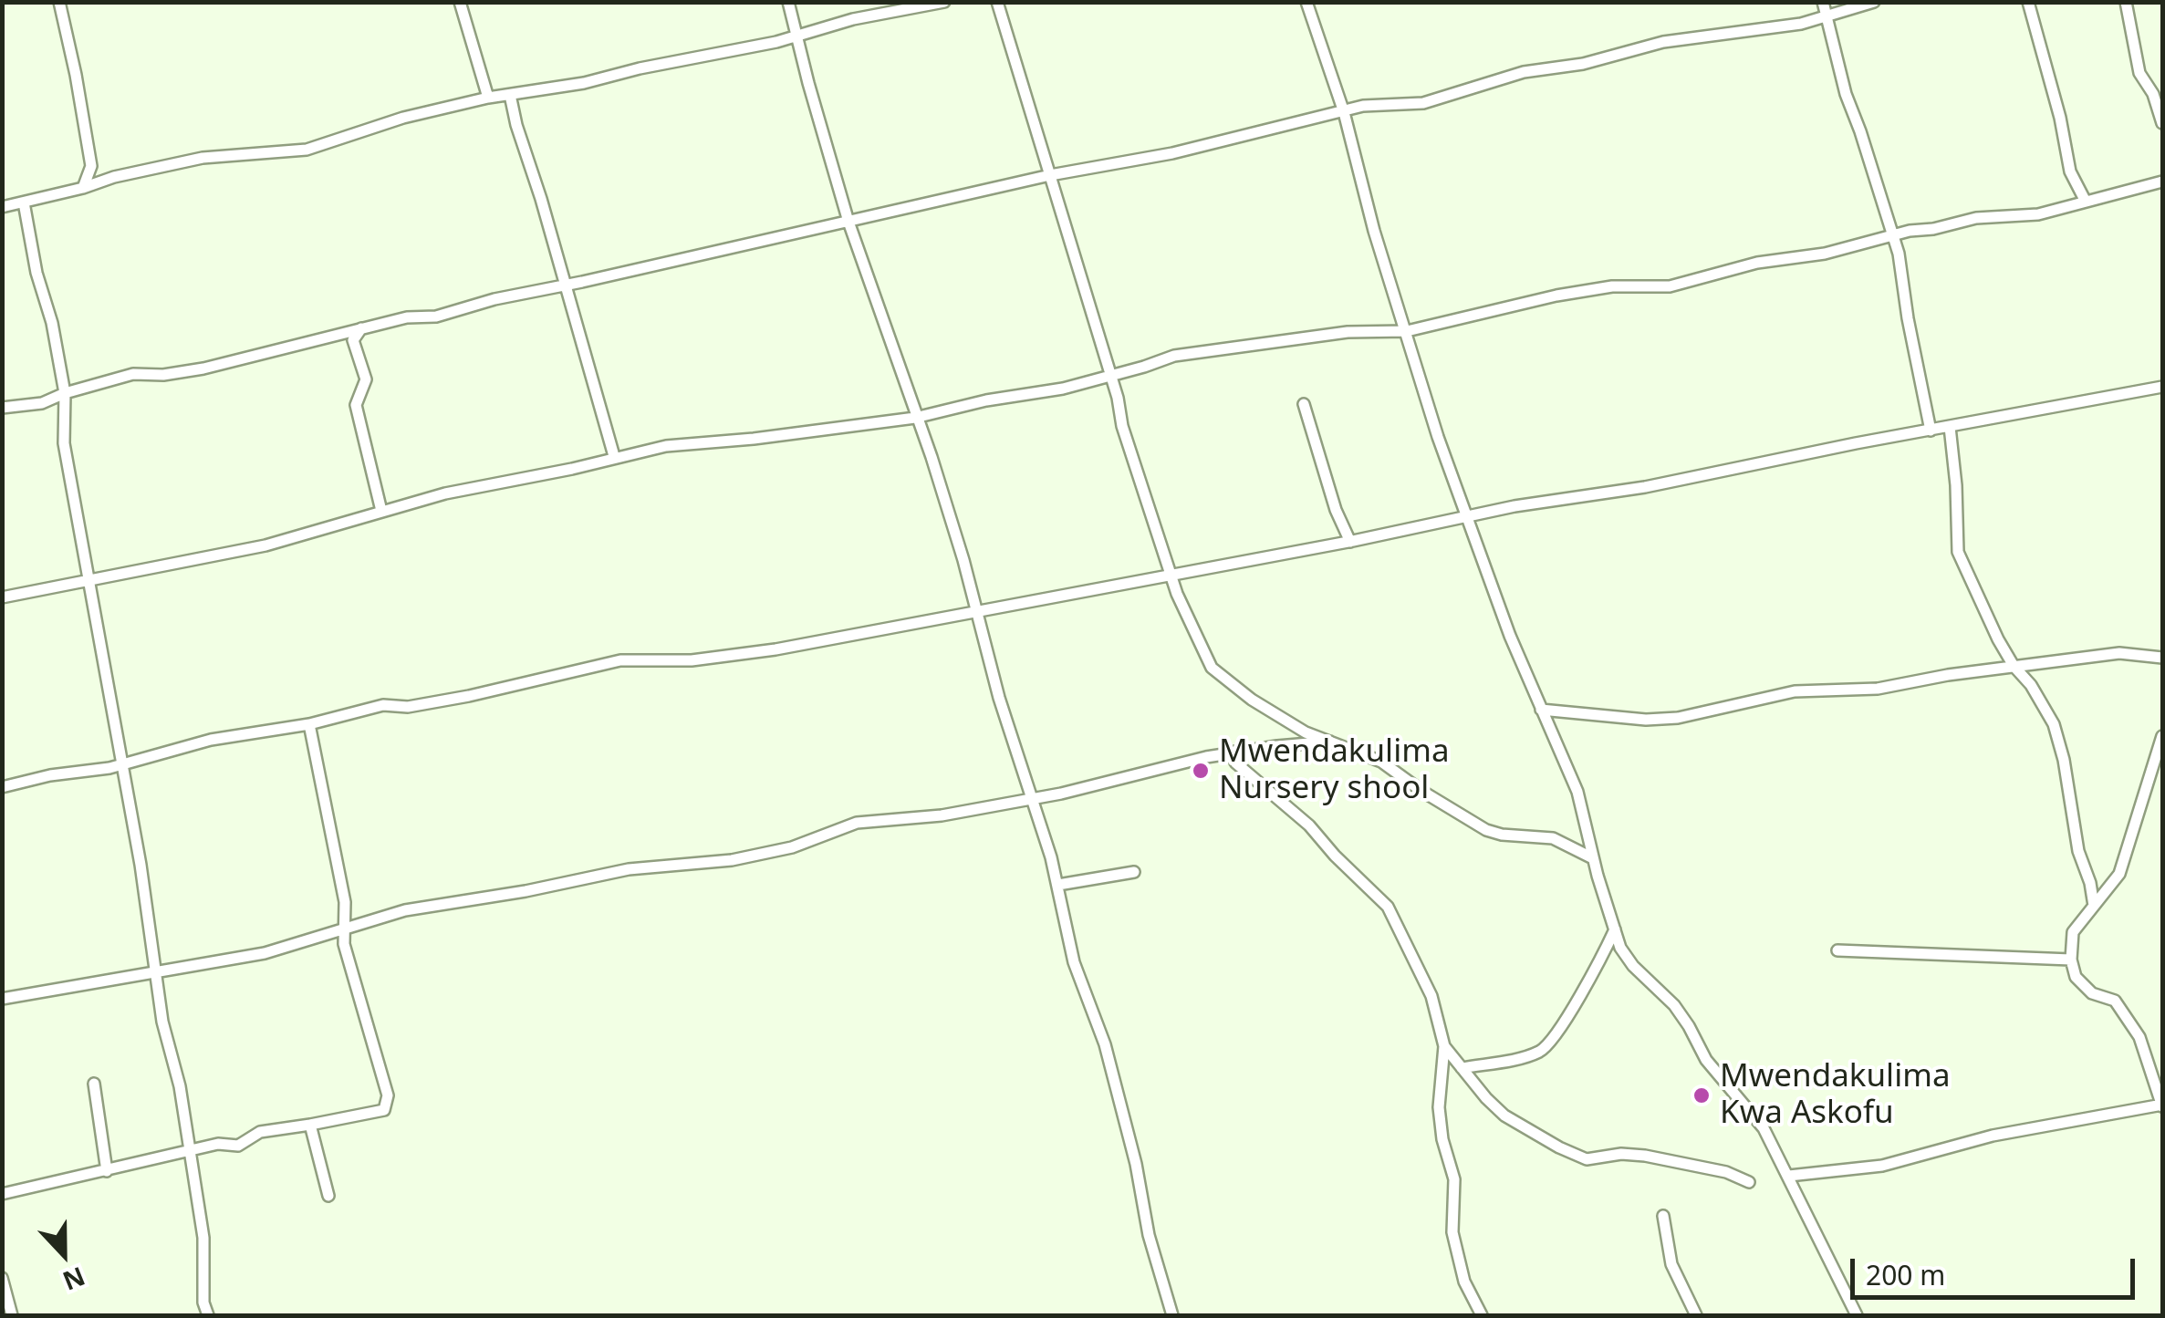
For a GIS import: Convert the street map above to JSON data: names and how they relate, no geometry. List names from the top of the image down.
{
  "places": ["Mwendakulima Nursery shool", "Mwendakulima Kwa Askofu"],
  "scale_bar": "200 m",
  "north": "bottom"
}
